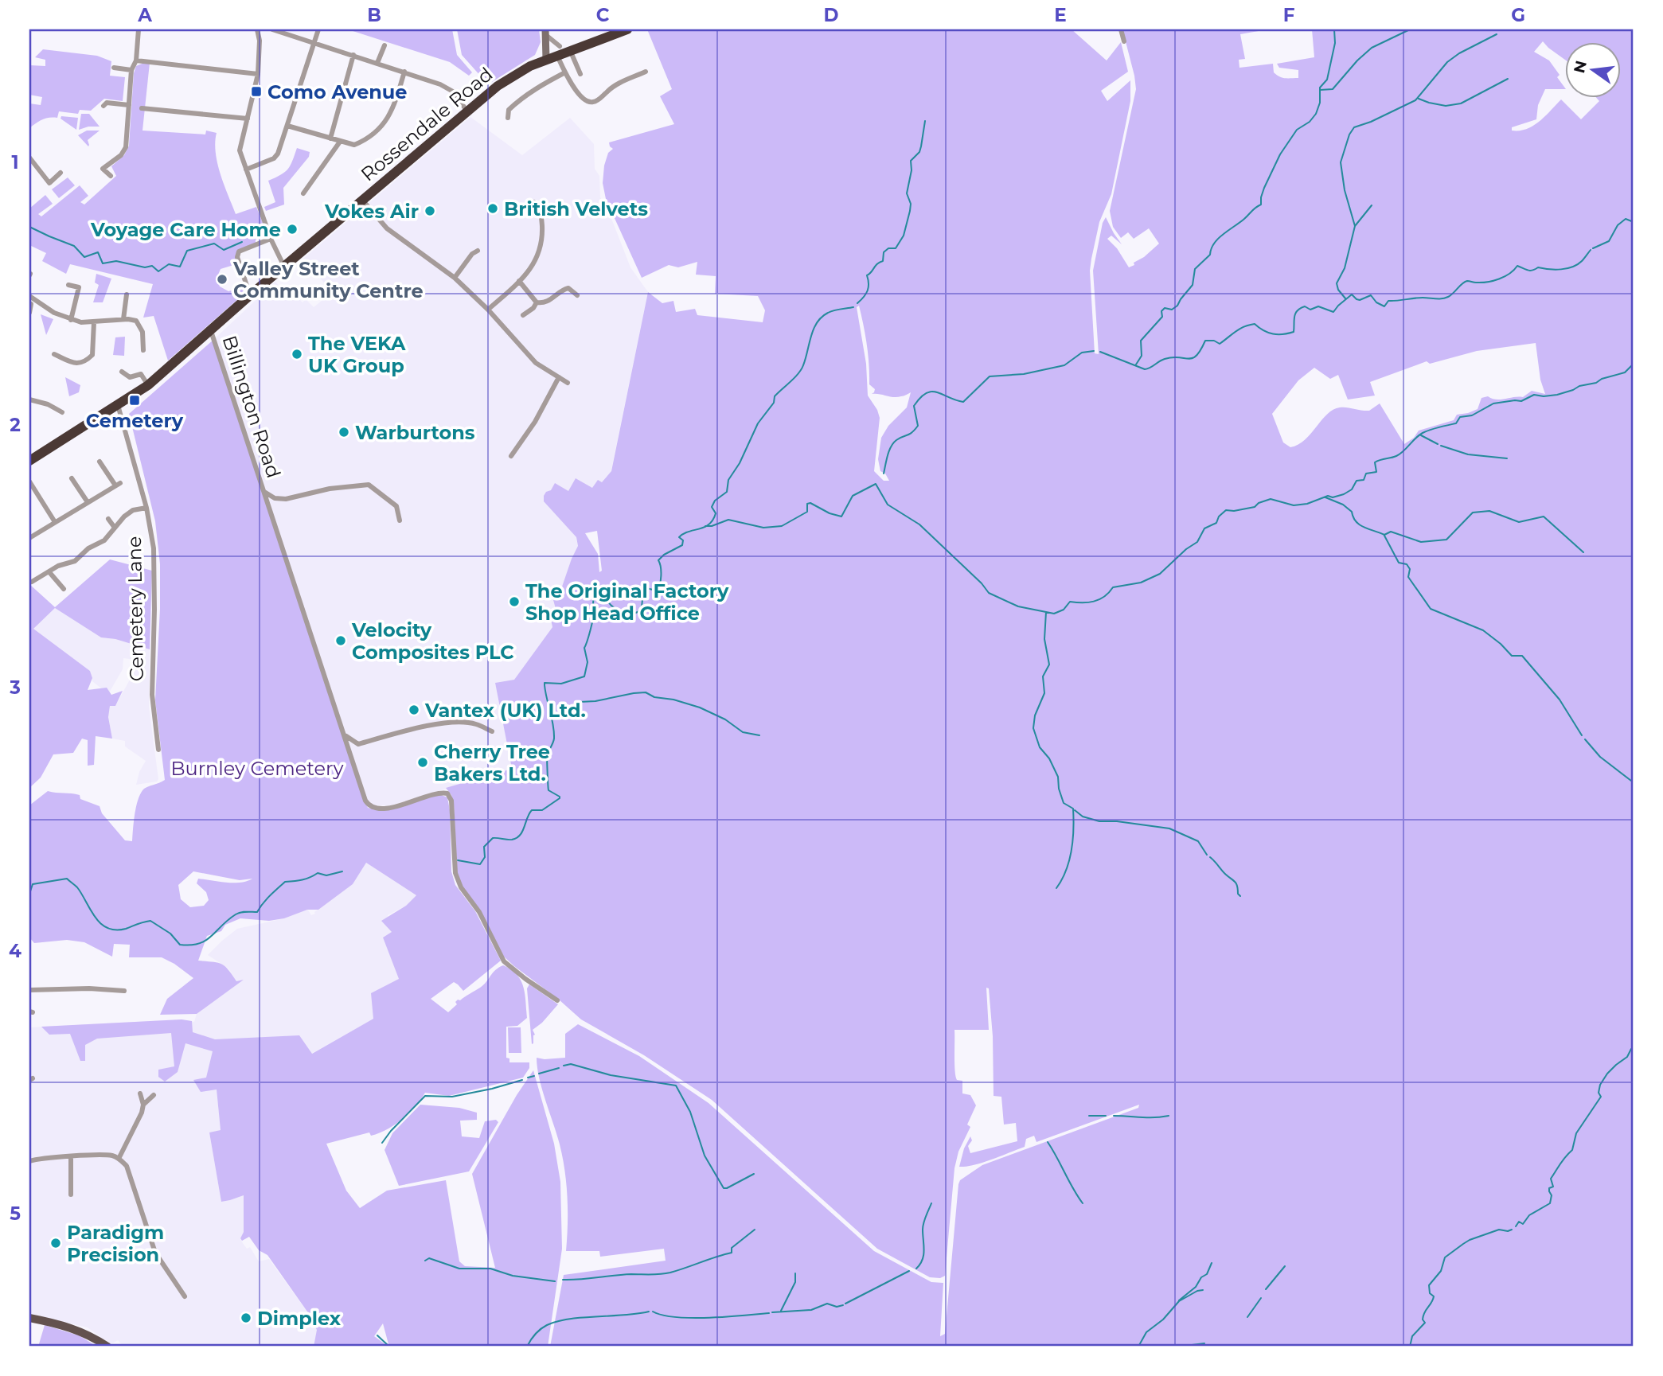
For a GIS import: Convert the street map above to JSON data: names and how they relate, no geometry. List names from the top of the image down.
{
  "streets": {
    "highway": ["Rossendale Road"],
    "street": ["Billington Road", "Cemetery Lane"]
  },
  "crossings": [
    ["Rossendale Road", "Billington Road"],
    ["Rossendale Road", "Cemetery Lane"]
  ],
  "parks": ["Burnley Cemetery"],
  "places": {
    "transit": ["Como Avenue", "Cemetery"],
    "other": [
      "British Velvets",
      "Vokes Air",
      "Voyage Care Home",
      "Valley Street Community Centre",
      "The VEKA UK Group",
      "Warburtons",
      "The Original Factory Shop Head Office",
      "Velocity Composites PLC",
      "Vantex (UK) Ltd.",
      "Cherry Tree Bakers Ltd.",
      "Paradigm Precision",
      "Dimplex"
    ]
  },
  "north": "left",
  "grid": {
    "columns": [
      "A",
      "B",
      "C",
      "D",
      "E",
      "F",
      "G"
    ],
    "rows": [
      "1",
      "2",
      "3",
      "4",
      "5"
    ]
  }
}
